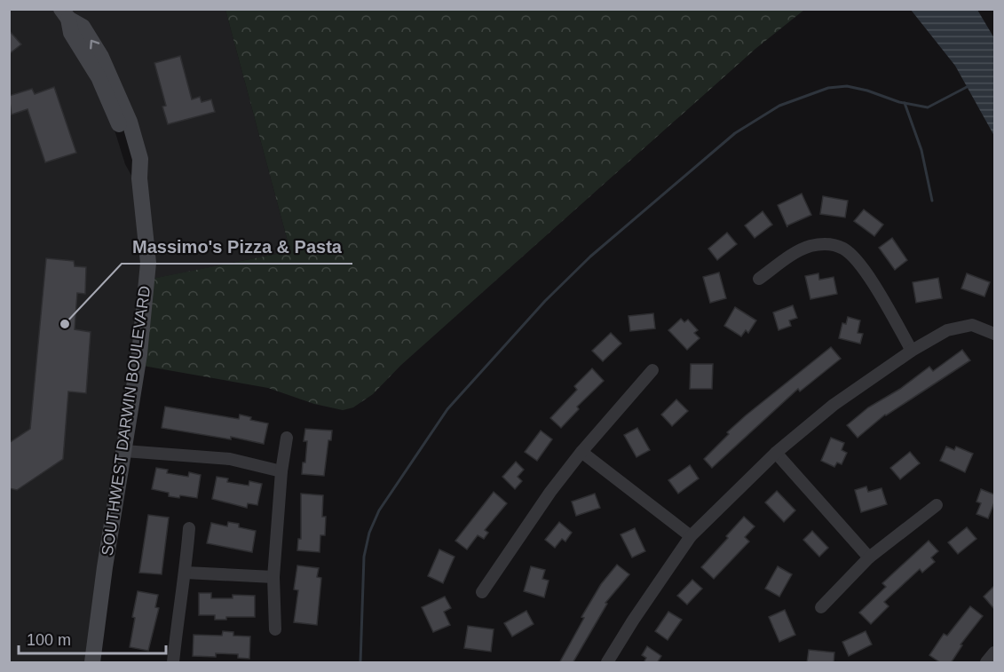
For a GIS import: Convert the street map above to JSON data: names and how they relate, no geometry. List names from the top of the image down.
{
  "streets": {
    "street": ["SOUTHWEST DARWIN BOULEVARD"]
  },
  "places": ["Massimo's Pizza & Pasta"],
  "scale_bar": "100 m"
}
